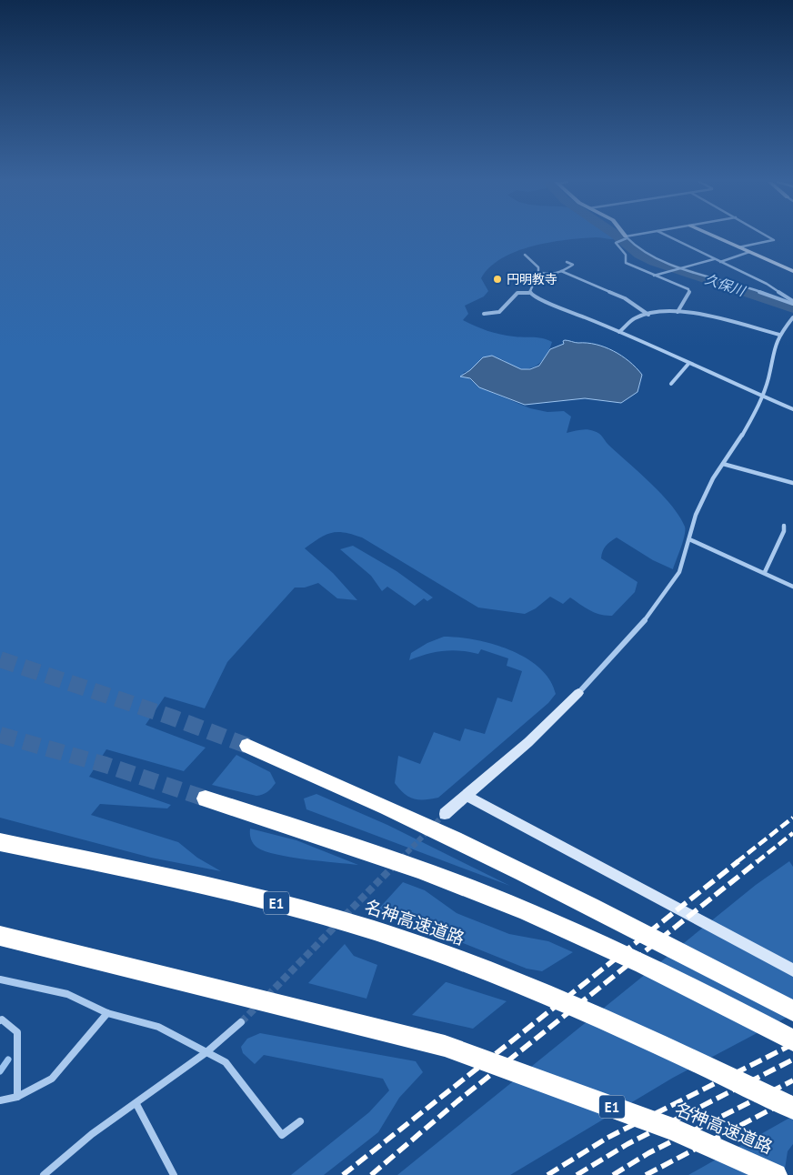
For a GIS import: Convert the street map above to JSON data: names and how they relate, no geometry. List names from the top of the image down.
{
  "streets": {
    "highway": ["E1", "名神高速道路"]
  },
  "water": ["久保川"],
  "places": ["円明教寺"]
}
